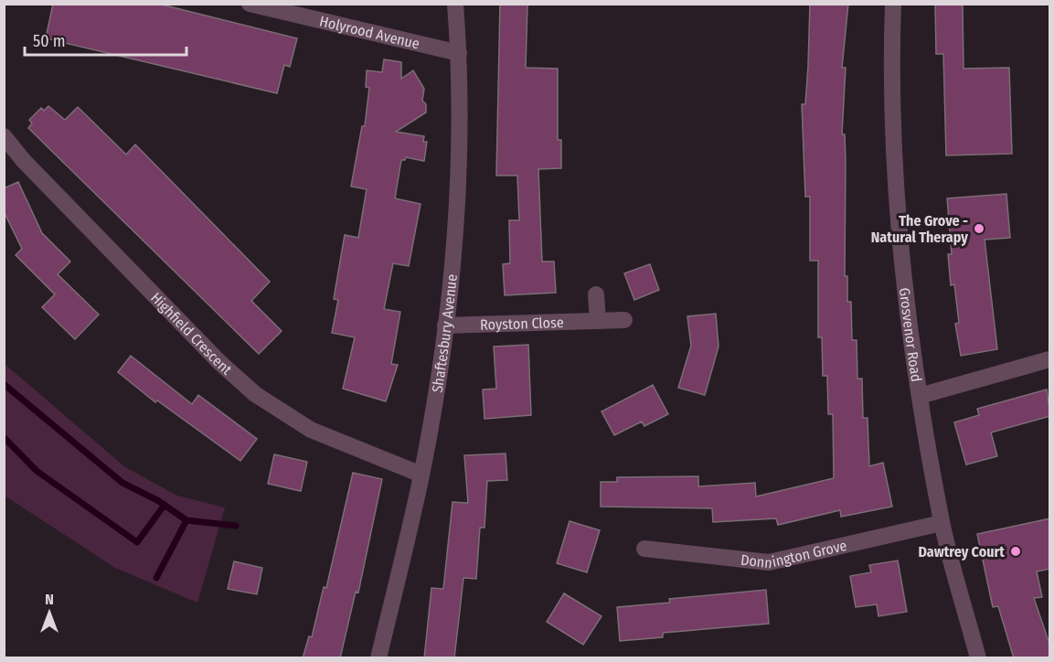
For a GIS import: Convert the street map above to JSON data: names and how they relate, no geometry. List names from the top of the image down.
{
  "streets": {
    "street": [
      "Holyrood Avenue",
      "Royston Close",
      "Highfield Crescent",
      "Shaftesbury Avenue",
      "Grosvenor Road",
      "Donnington Grove"
    ]
  },
  "crossings": [
    ["Holyrood Avenue", "Shaftesbury Avenue"],
    ["Royston Close", "Shaftesbury Avenue"],
    ["Highfield Crescent", "Shaftesbury Avenue"],
    ["Grosvenor Road", "Donnington Grove"]
  ],
  "places": ["The Grove - Natural Therapy", "Dawtrey Court"],
  "scale_bar": "50 m",
  "north": "top"
}
